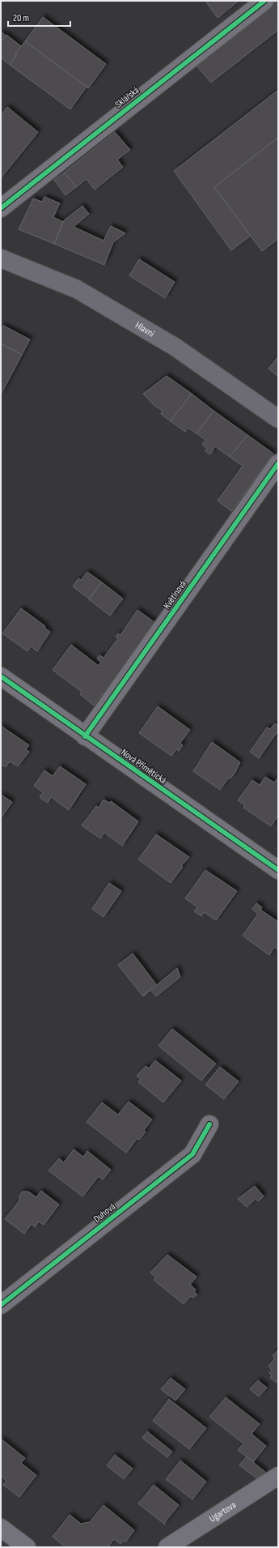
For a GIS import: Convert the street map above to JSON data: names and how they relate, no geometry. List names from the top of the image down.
{
  "streets": {
    "main road": ["Hlavní"],
    "street": [
      "Sklářská",
      "Květinová",
      "Nová Přímětická",
      "Duhová",
      "Ugartova"
    ]
  },
  "crossings": [
    ["Květinová", "Nová Přímětická"]
  ],
  "scale_bar": "20 m"
}
